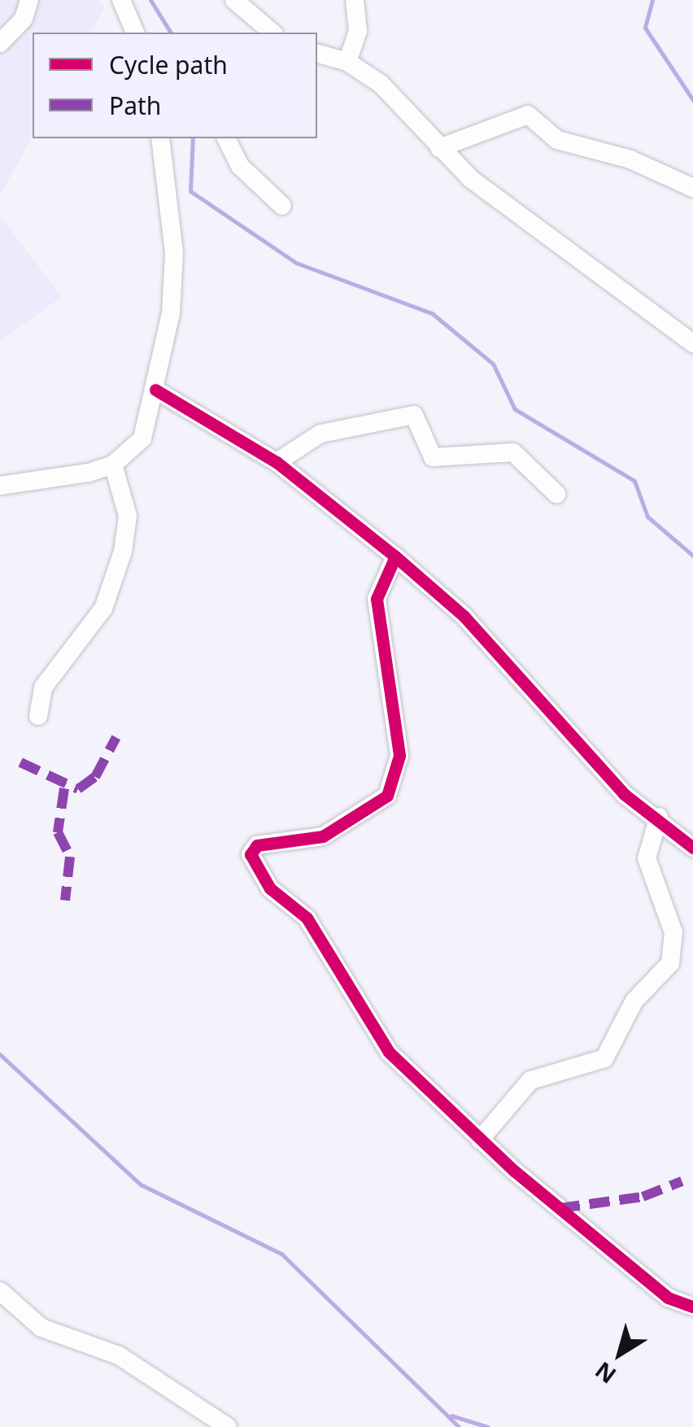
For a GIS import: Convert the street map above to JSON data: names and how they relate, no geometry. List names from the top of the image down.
{
  "legend": ["Cycle path", "Path"],
  "north": "bottom left"
}
